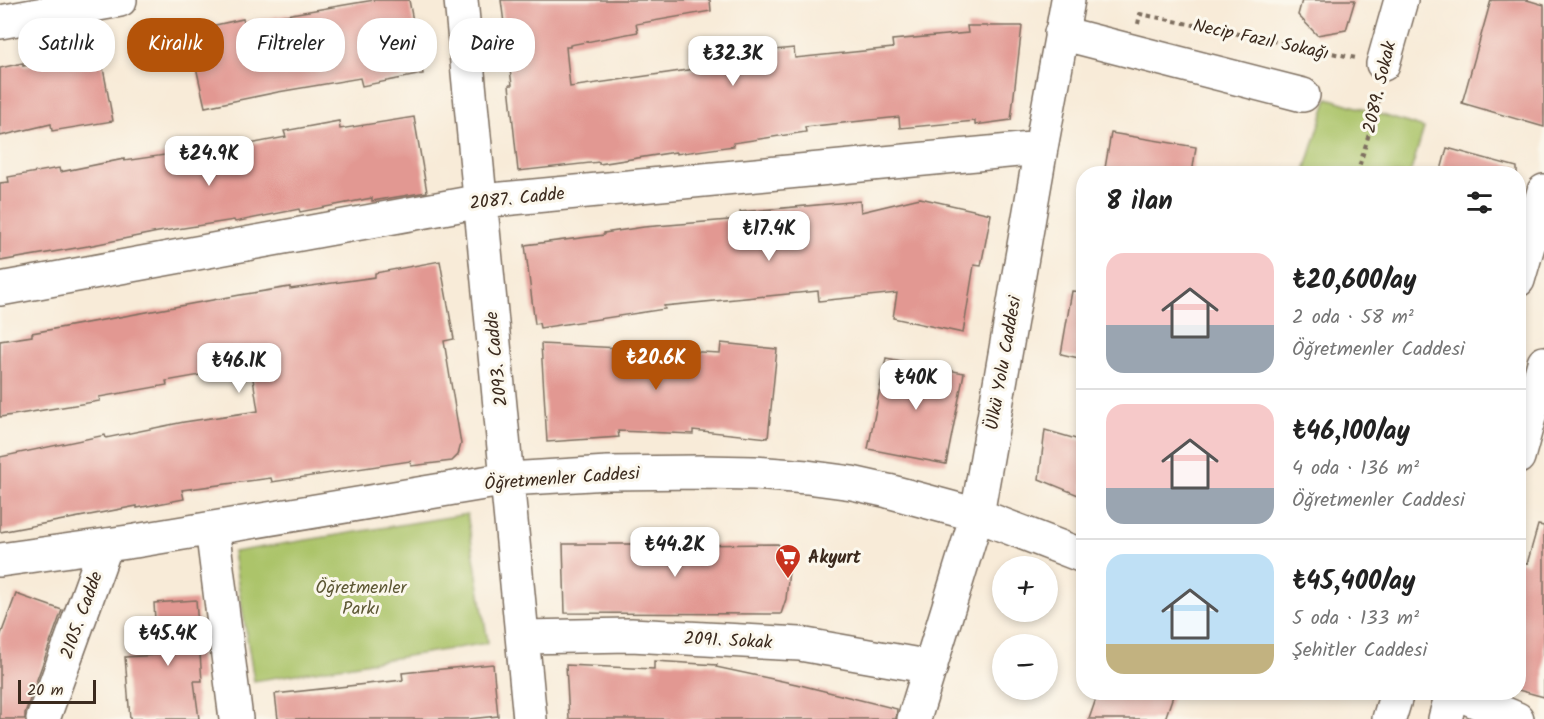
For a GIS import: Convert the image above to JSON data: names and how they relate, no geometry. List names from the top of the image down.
{
  "streets": {
    "street": [
      "2089. Sokak",
      "2087. Cadde",
      "2093. Cadde",
      "Ülkü Yolu Caddesi",
      "Öğretmenler Caddesi",
      "2105. Cadde",
      "2091. Sokak"
    ],
    "path": ["Necip Fazıl Sokağı"]
  },
  "crossings": [
    ["Necip Fazıl Sokağı", "2089. Sokak"],
    ["2087. Cadde", "2093. Cadde"],
    ["2087. Cadde", "Ülkü Yolu Caddesi"],
    ["2093. Cadde", "Öğretmenler Caddesi"],
    ["2093. Cadde", "2091. Sokak"],
    ["Ülkü Yolu Caddesi", "Öğretmenler Caddesi"],
    ["Ülkü Yolu Caddesi", "2091. Sokak"],
    ["Öğretmenler Caddesi", "2105. Cadde"]
  ],
  "parks": ["Öğretmenler Parkı"],
  "places": {
    "supermarket": ["Akyurt"]
  },
  "scale_bar": "20 m",
  "page": {
    "chip": [
      "Satılık",
      "Kiralık",
      "Filtreler",
      "Yeni",
      "Daire"
    ],
    "price": [
      "₺32.3K",
      "₺24.9K",
      "₺17.4K",
      "₺20.6K",
      "₺46.1K",
      "₺40K",
      "₺44.2K",
      "₺45.4K"
    ],
    "heading": "8 ilan",
    "list": [
      {
        "name": "₺20,600/ay",
        "note": "2 oda · 58 m² · Öğretmenler Caddesi"
      },
      {
        "name": "₺46,100/ay",
        "note": "4 oda · 136 m² · Öğretmenler Caddesi"
      },
      {
        "name": "₺45,400/ay",
        "note": "5 oda · 133 m² · Şehitler Caddesi"
      }
    ],
    "map_buttons": ["+", "−"],
    "scale": "20 m"
  }
}
